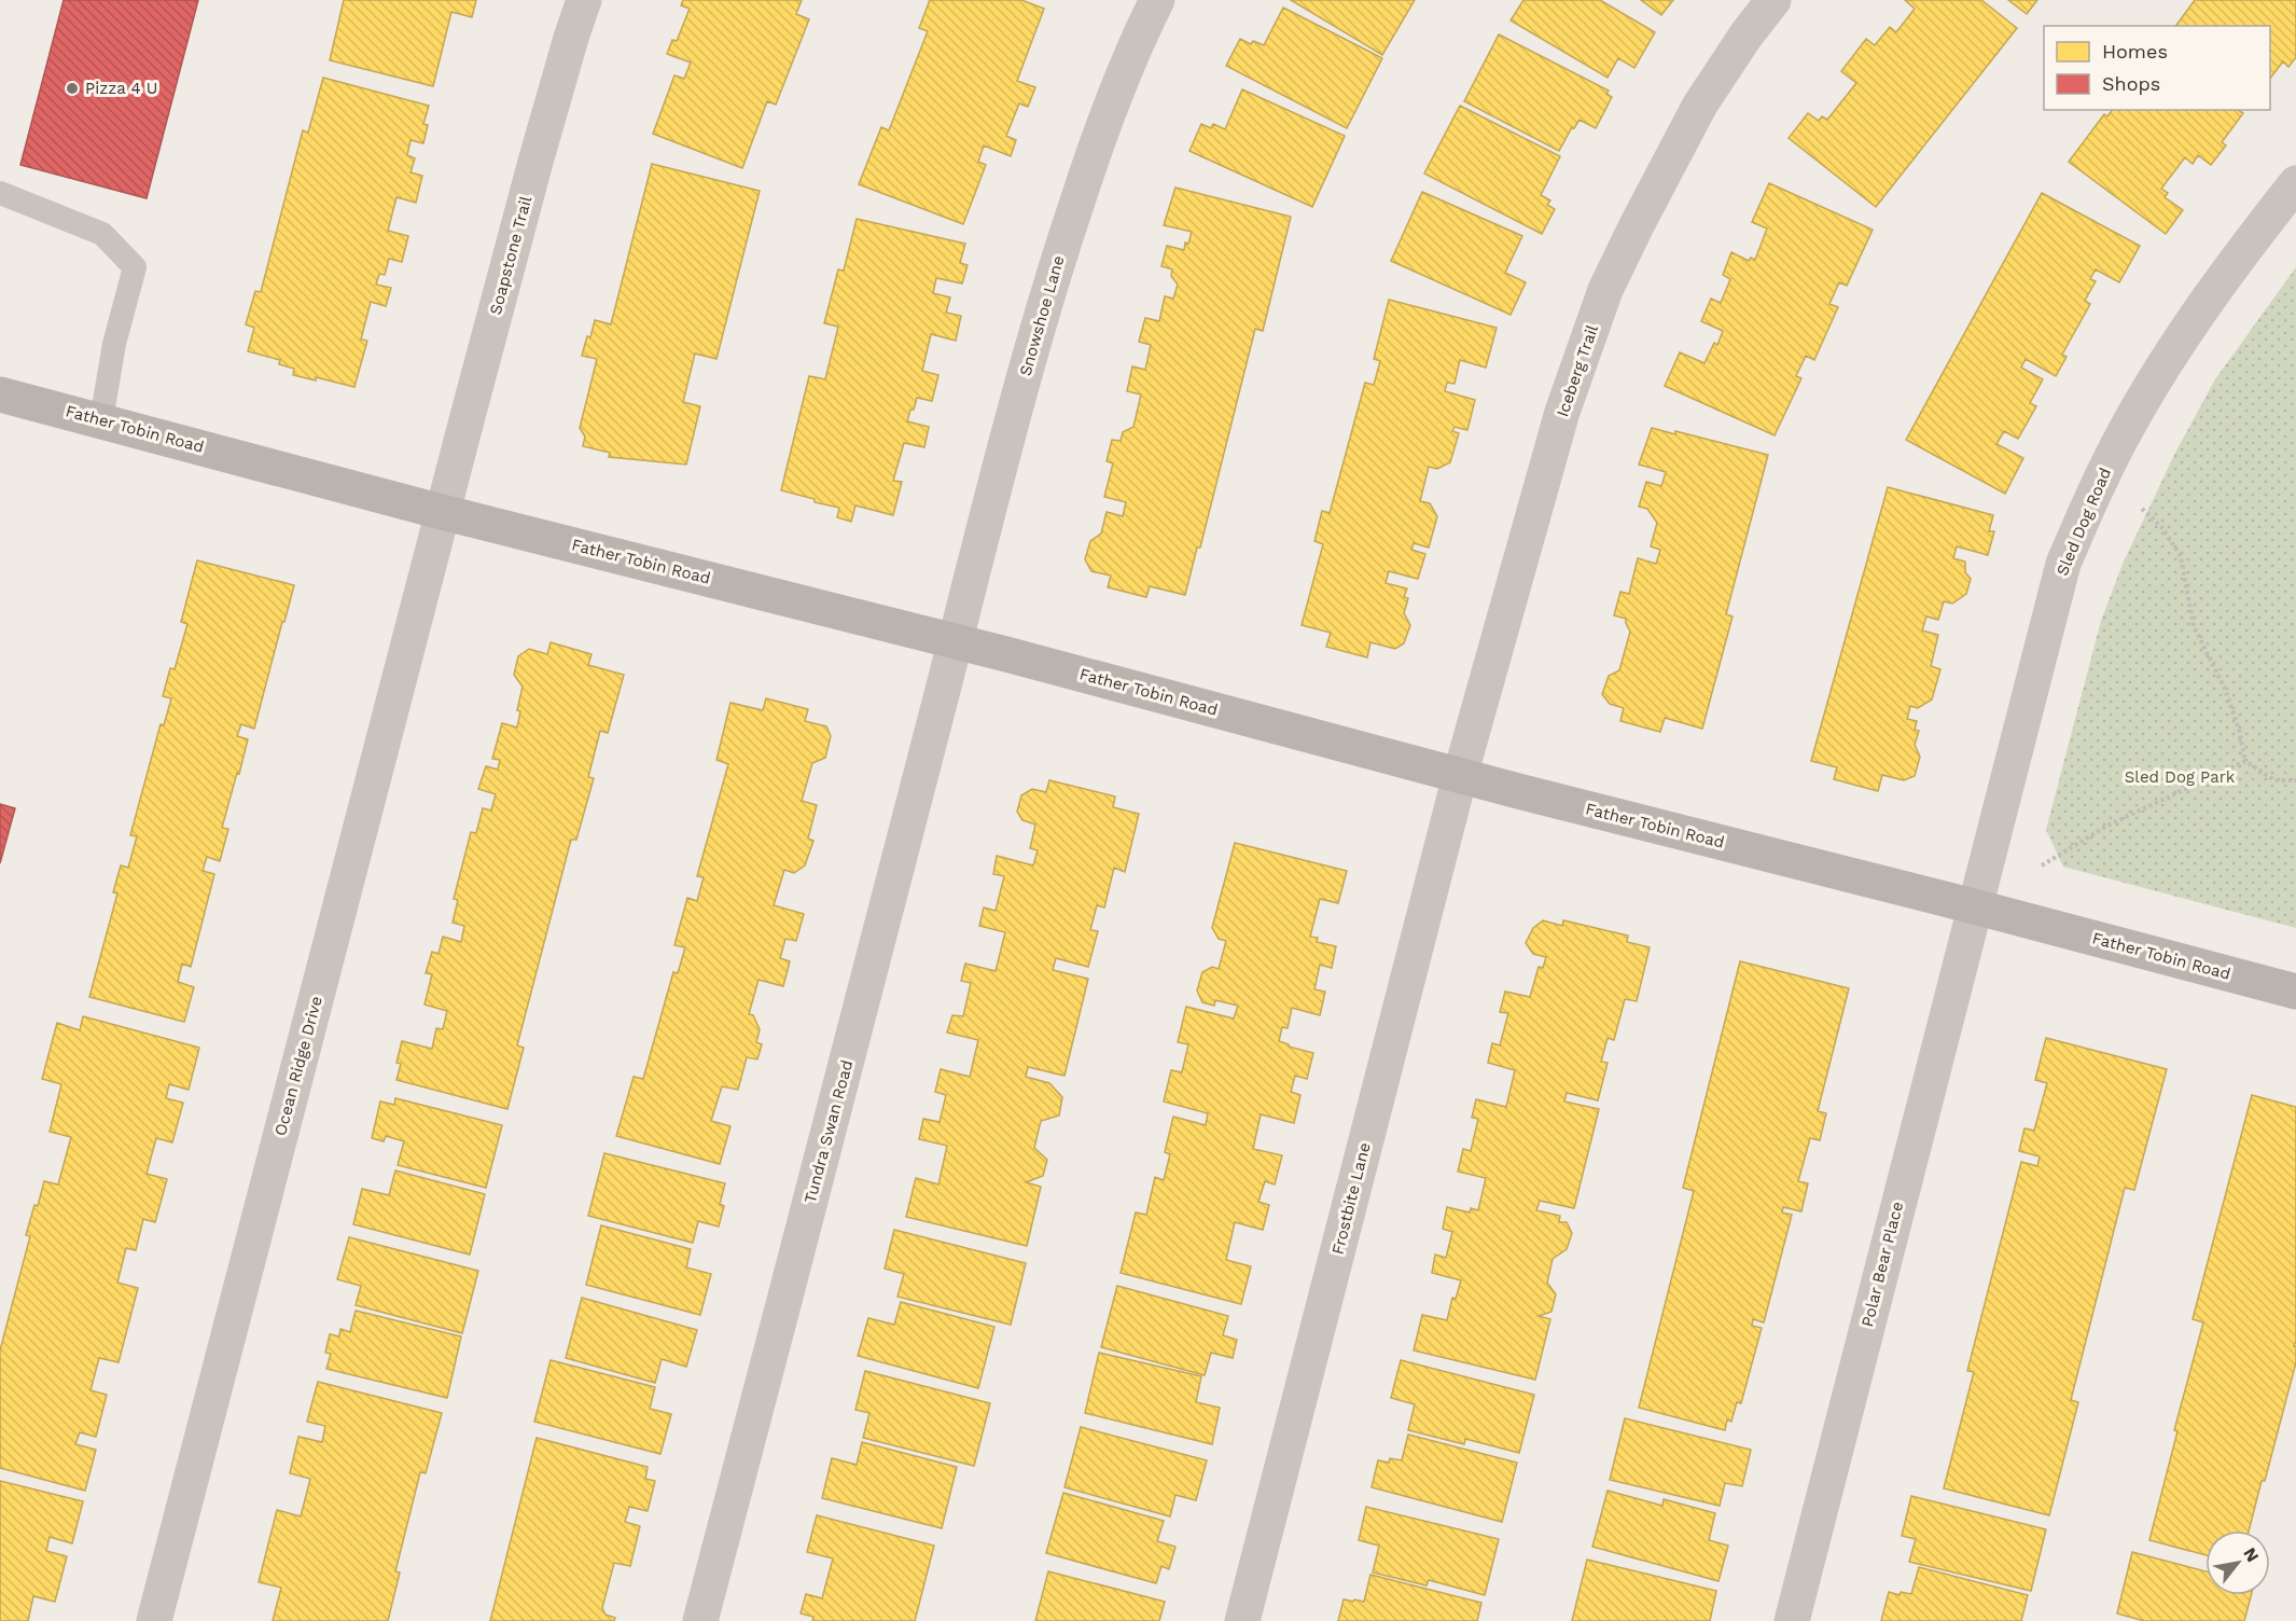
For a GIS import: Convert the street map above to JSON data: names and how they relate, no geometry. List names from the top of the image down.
{
  "streets": {
    "street": [
      "Soapstone Trail",
      "Snowshoe Lane",
      "Iceberg Trail",
      "Father Tobin Road",
      "Sled Dog Road",
      "Ocean Ridge Drive",
      "Tundra Swan Road",
      "Frostbite Lane",
      "Polar Bear Place"
    ]
  },
  "crossings": [
    ["Soapstone Trail", "Father Tobin Road"],
    ["Soapstone Trail", "Ocean Ridge Drive"],
    ["Snowshoe Lane", "Father Tobin Road"],
    ["Snowshoe Lane", "Tundra Swan Road"],
    ["Iceberg Trail", "Father Tobin Road"],
    ["Iceberg Trail", "Frostbite Lane"],
    ["Father Tobin Road", "Sled Dog Road"],
    ["Father Tobin Road", "Ocean Ridge Drive"],
    ["Father Tobin Road", "Tundra Swan Road"],
    ["Father Tobin Road", "Frostbite Lane"],
    ["Father Tobin Road", "Polar Bear Place"],
    ["Sled Dog Road", "Polar Bear Place"]
  ],
  "parks": ["Sled Dog Park"],
  "places": ["Pizza 4 U"],
  "legend": ["Homes", "Shops"],
  "north": "top right"
}
